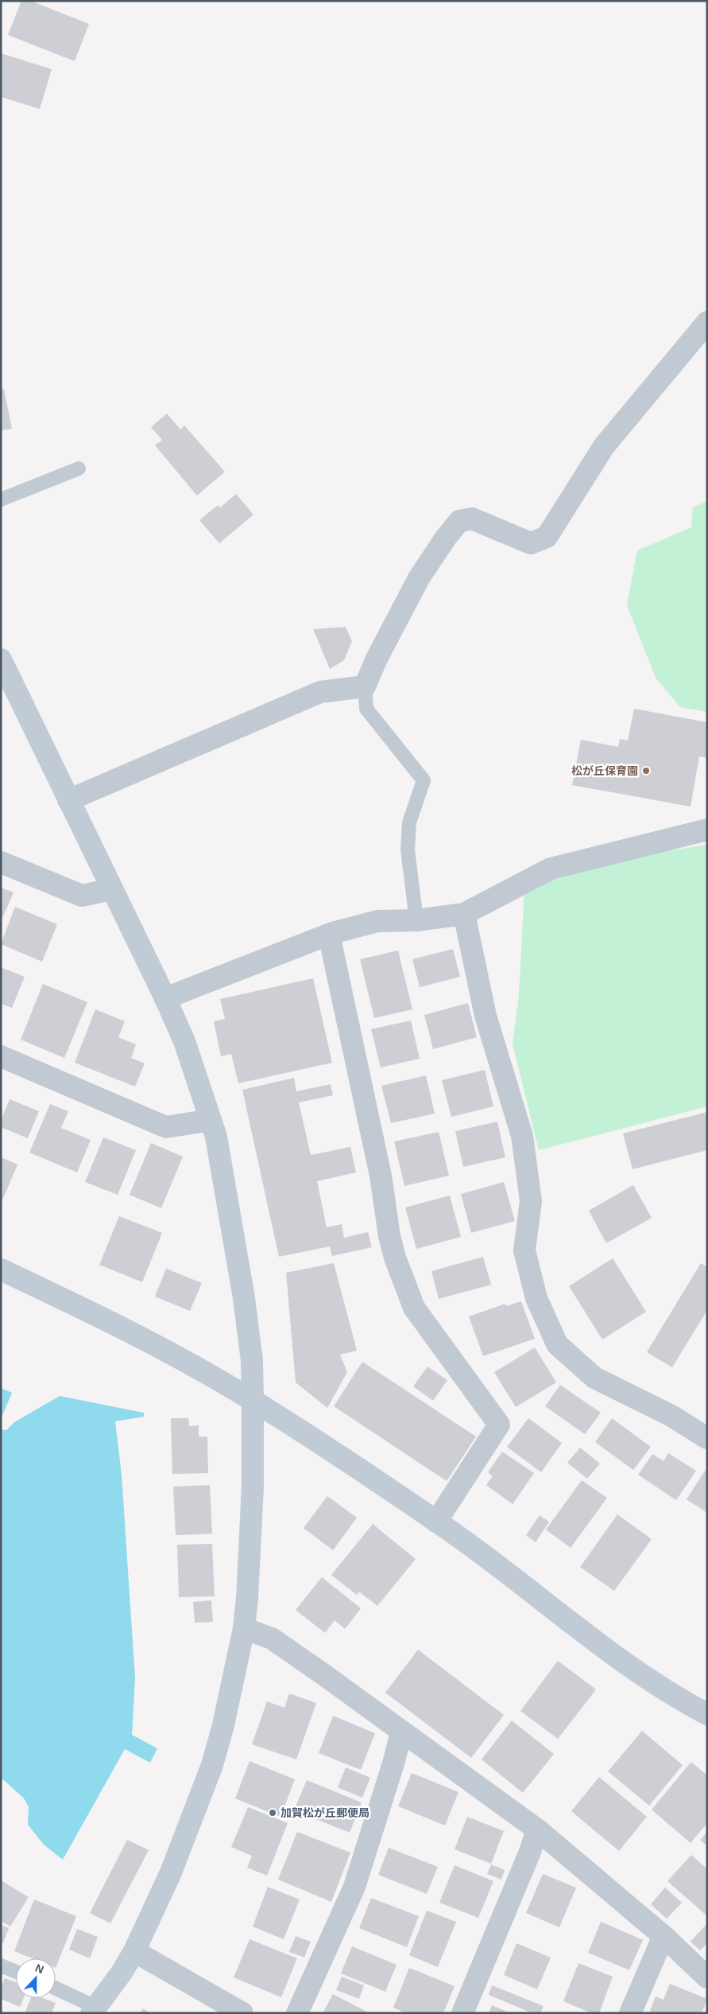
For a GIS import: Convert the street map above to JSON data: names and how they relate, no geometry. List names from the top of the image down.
{
  "places": ["松が丘保育園", "加賀松が丘郵便局"],
  "north": "top"
}
